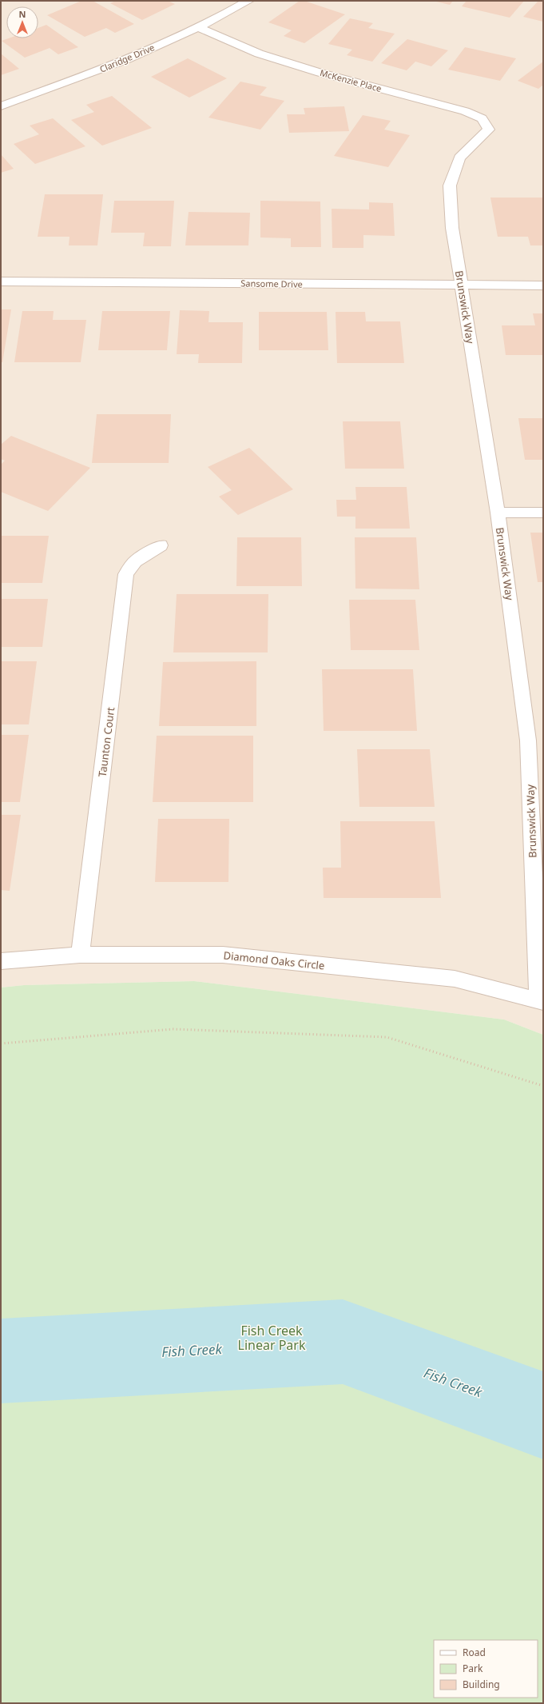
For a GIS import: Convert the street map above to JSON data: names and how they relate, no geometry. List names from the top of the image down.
{
  "streets": {
    "street": [
      "Claridge Drive",
      "McKenzie Place",
      "Sansome Drive",
      "Brunswick Way",
      "Taunton Court",
      "Diamond Oaks Circle"
    ]
  },
  "crossings": [
    ["Claridge Drive", "McKenzie Place"],
    ["McKenzie Place", "Brunswick Way"],
    ["Sansome Drive", "Brunswick Way"],
    ["Brunswick Way", "Diamond Oaks Circle"],
    ["Taunton Court", "Diamond Oaks Circle"]
  ],
  "water": ["Fish Creek"],
  "parks": ["Fish Creek Linear Park"],
  "legend": ["Road", "Park", "Building"],
  "north": "top"
}
